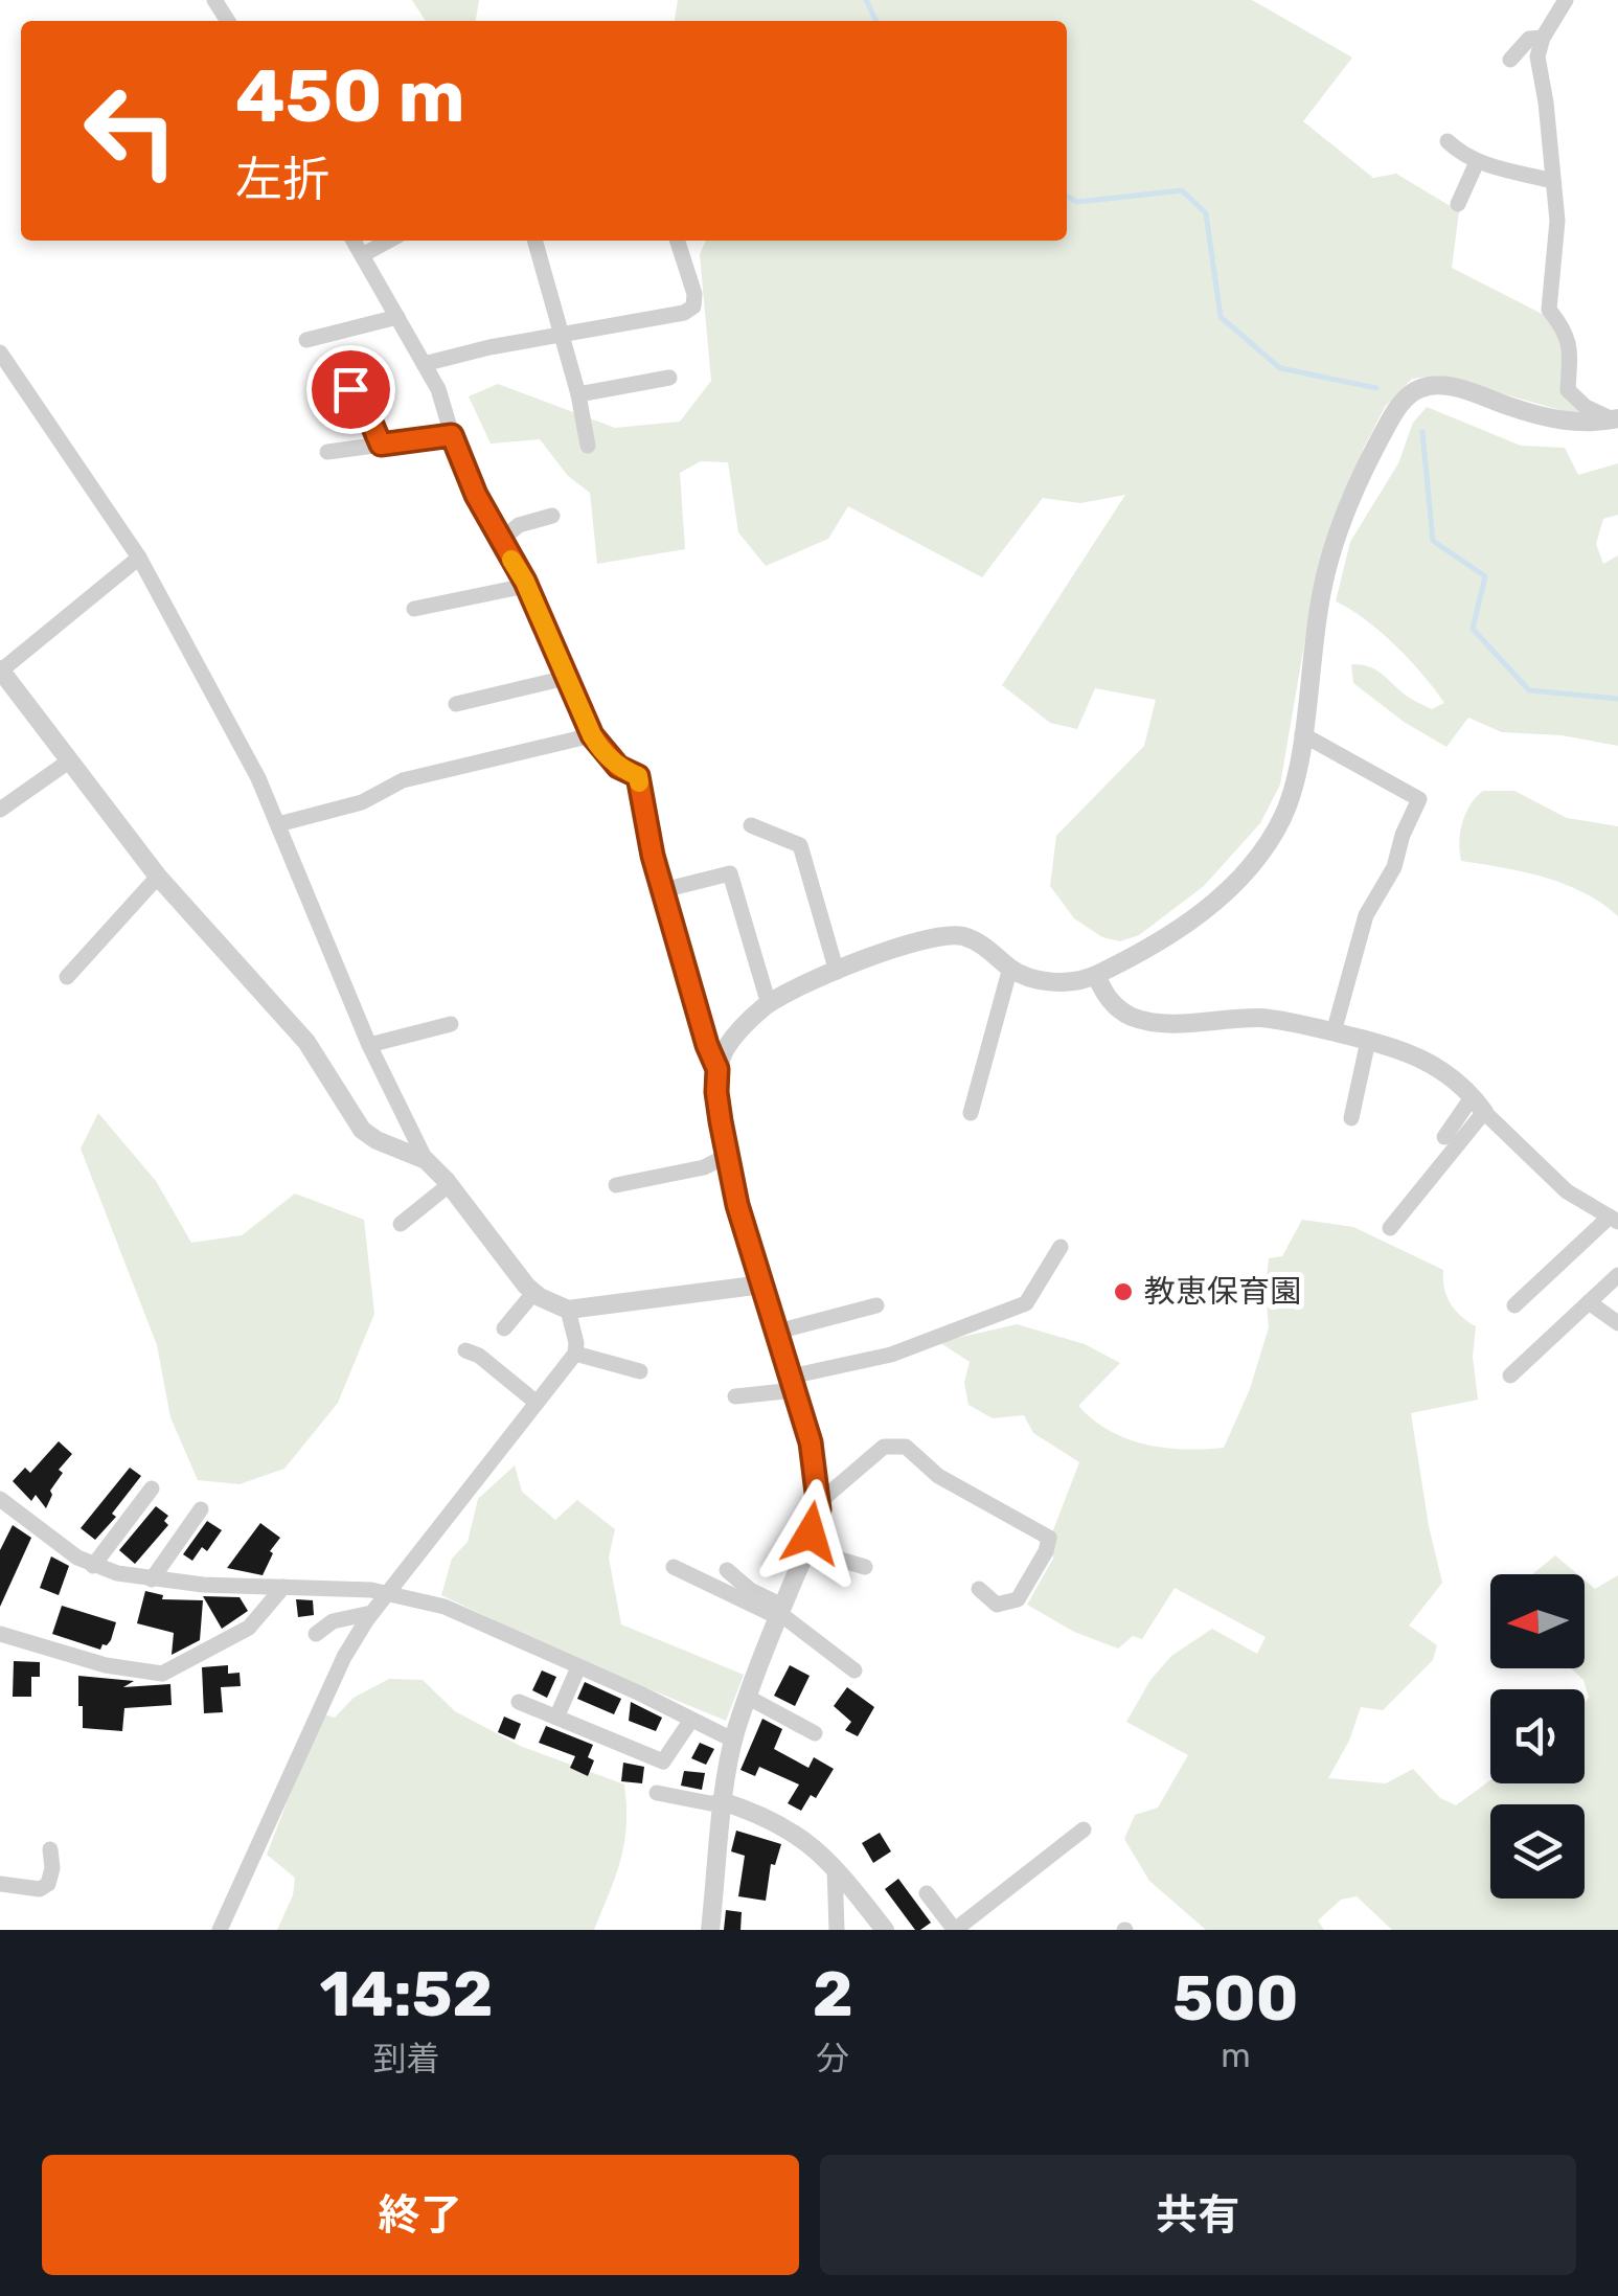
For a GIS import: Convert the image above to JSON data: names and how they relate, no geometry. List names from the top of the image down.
{
  "places": ["教恵保育園"],
  "north": "left",
  "page": {
    "turn": ["450 m", "左折"],
    "eta": [
      "14:52",
      "到着",
      "2",
      "分",
      "500",
      "m"
    ],
    "buttons": ["終了", "共有"]
  }
}
